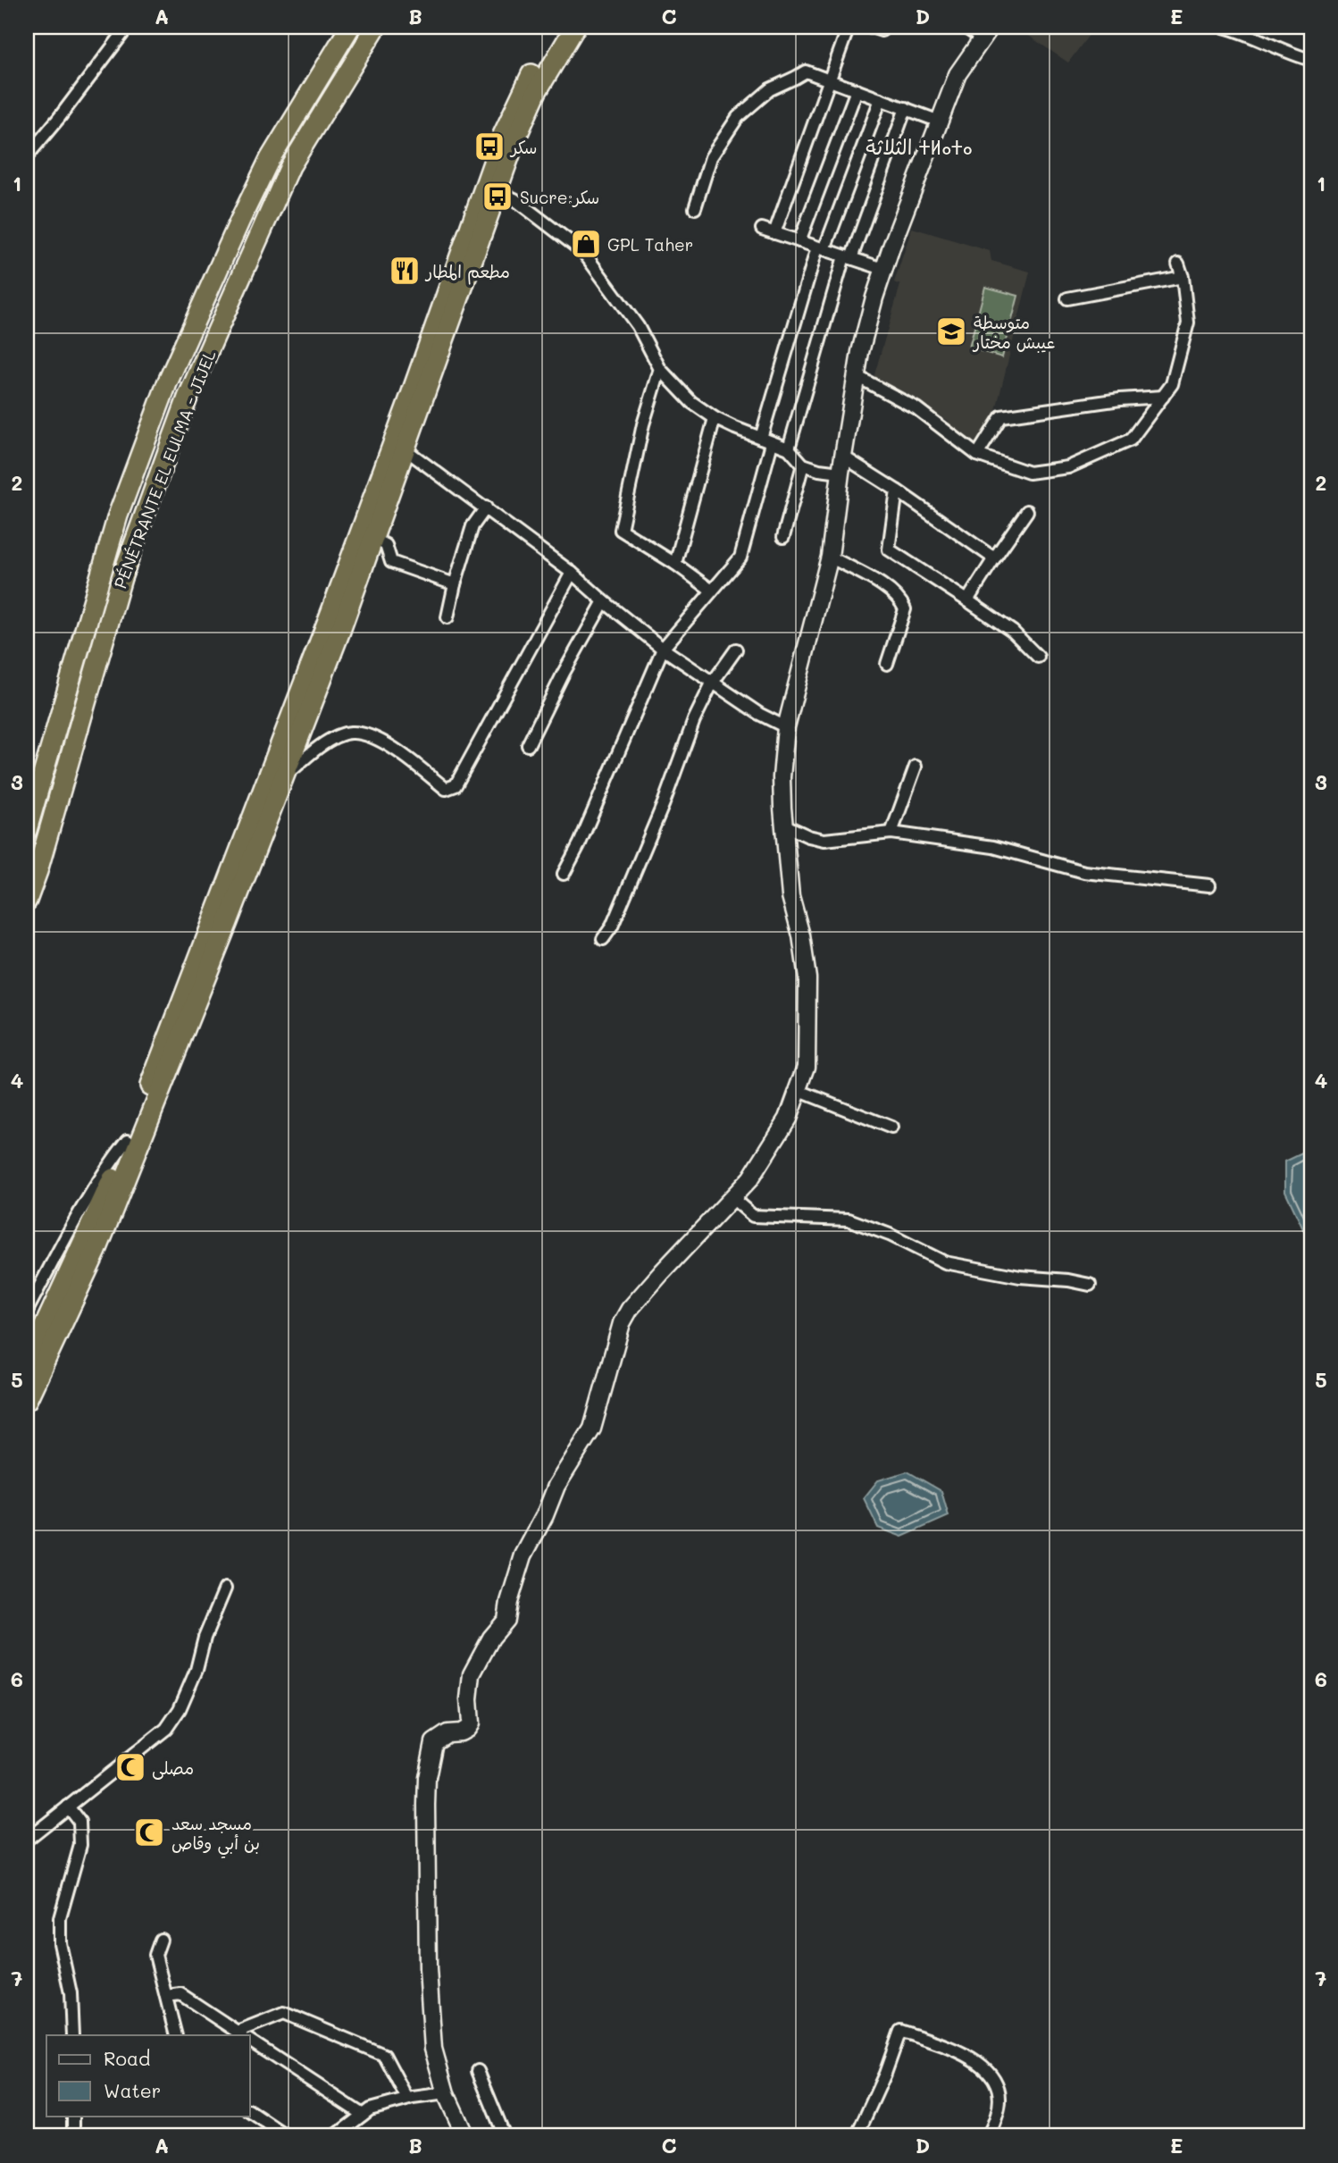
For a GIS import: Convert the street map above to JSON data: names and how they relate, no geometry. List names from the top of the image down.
{
  "streets": {
    "highway": ["PÉNÉTRANTE EL EULMA - JIJEL"]
  },
  "districts": ["الثلاثة ⵜⵍⴰⵜⴰ"],
  "places": {
    "bus stop": ["سكر", "Sucre;سكر"],
    "shop": ["GPL Taher"],
    "restaurant": ["مطعم المطار"],
    "school or university": ["متوسطة عيبش مختار"],
    "mosque": ["مصلى", "مسجد سعد بن أبي وقاص"]
  },
  "legend": ["Road", "Water"],
  "grid": {
    "columns": [
      "A",
      "B",
      "C",
      "D",
      "E"
    ],
    "rows": [
      "1",
      "2",
      "3",
      "4",
      "5",
      "6",
      "7"
    ]
  }
}
